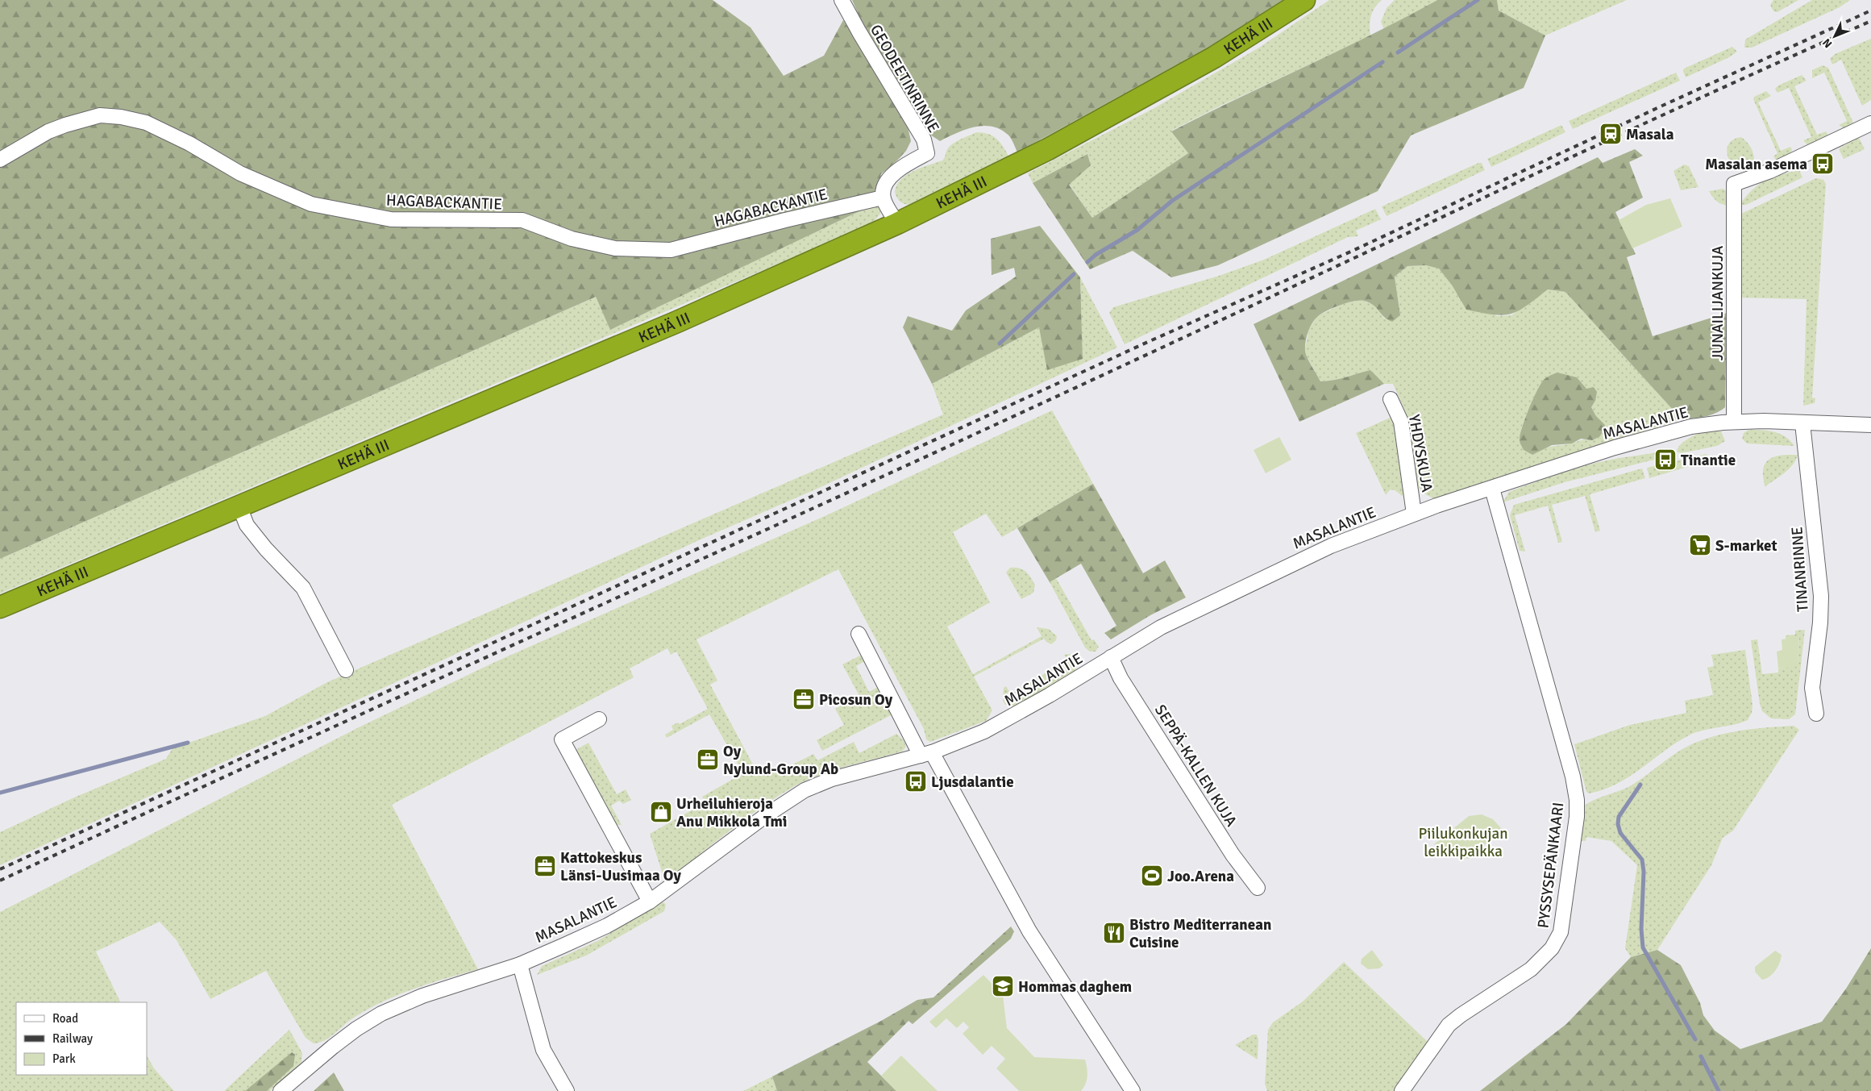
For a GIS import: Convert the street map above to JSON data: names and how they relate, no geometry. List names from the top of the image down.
{
  "streets": {
    "highway": ["KEHÄ III"],
    "street": [
      "GEODEETINRINNE",
      "HAGABACKANTIE",
      "JUNAILIJANKUJA",
      "MASALANTIE",
      "YHDYSKUJA",
      "TINANRINNE",
      "SEPPÄ-KALLEN KUJA",
      "PYSSYSEPÄNKAARI"
    ]
  },
  "crossings": [
    ["GEODEETINRINNE", "HAGABACKANTIE"],
    ["JUNAILIJANKUJA", "MASALANTIE"],
    ["MASALANTIE", "YHDYSKUJA"],
    ["MASALANTIE", "TINANRINNE"],
    ["MASALANTIE", "SEPPÄ-KALLEN KUJA"],
    ["MASALANTIE", "PYSSYSEPÄNKAARI"]
  ],
  "parks": ["Piilukonkujan leikkipaikka"],
  "places": {
    "station": ["Masala"],
    "bus stop": ["Masalan asema", "Tinantie", "Ljusdalantie"],
    "supermarket": ["S-market"],
    "office": ["Picosun Oy", "Oy Nylund-Group Ab", "Kattokeskus Länsi-Uusimaa Oy"],
    "shop": ["Urheiluhieroja Anu Mikkola Tmi"],
    "sports": ["Joo.Arena"],
    "restaurant": ["Bistro Mediterranean Cuisine"],
    "school or university": ["Hommas daghem"]
  },
  "legend": ["Road", "Railway", "Park"],
  "north": "bottom left"
}
